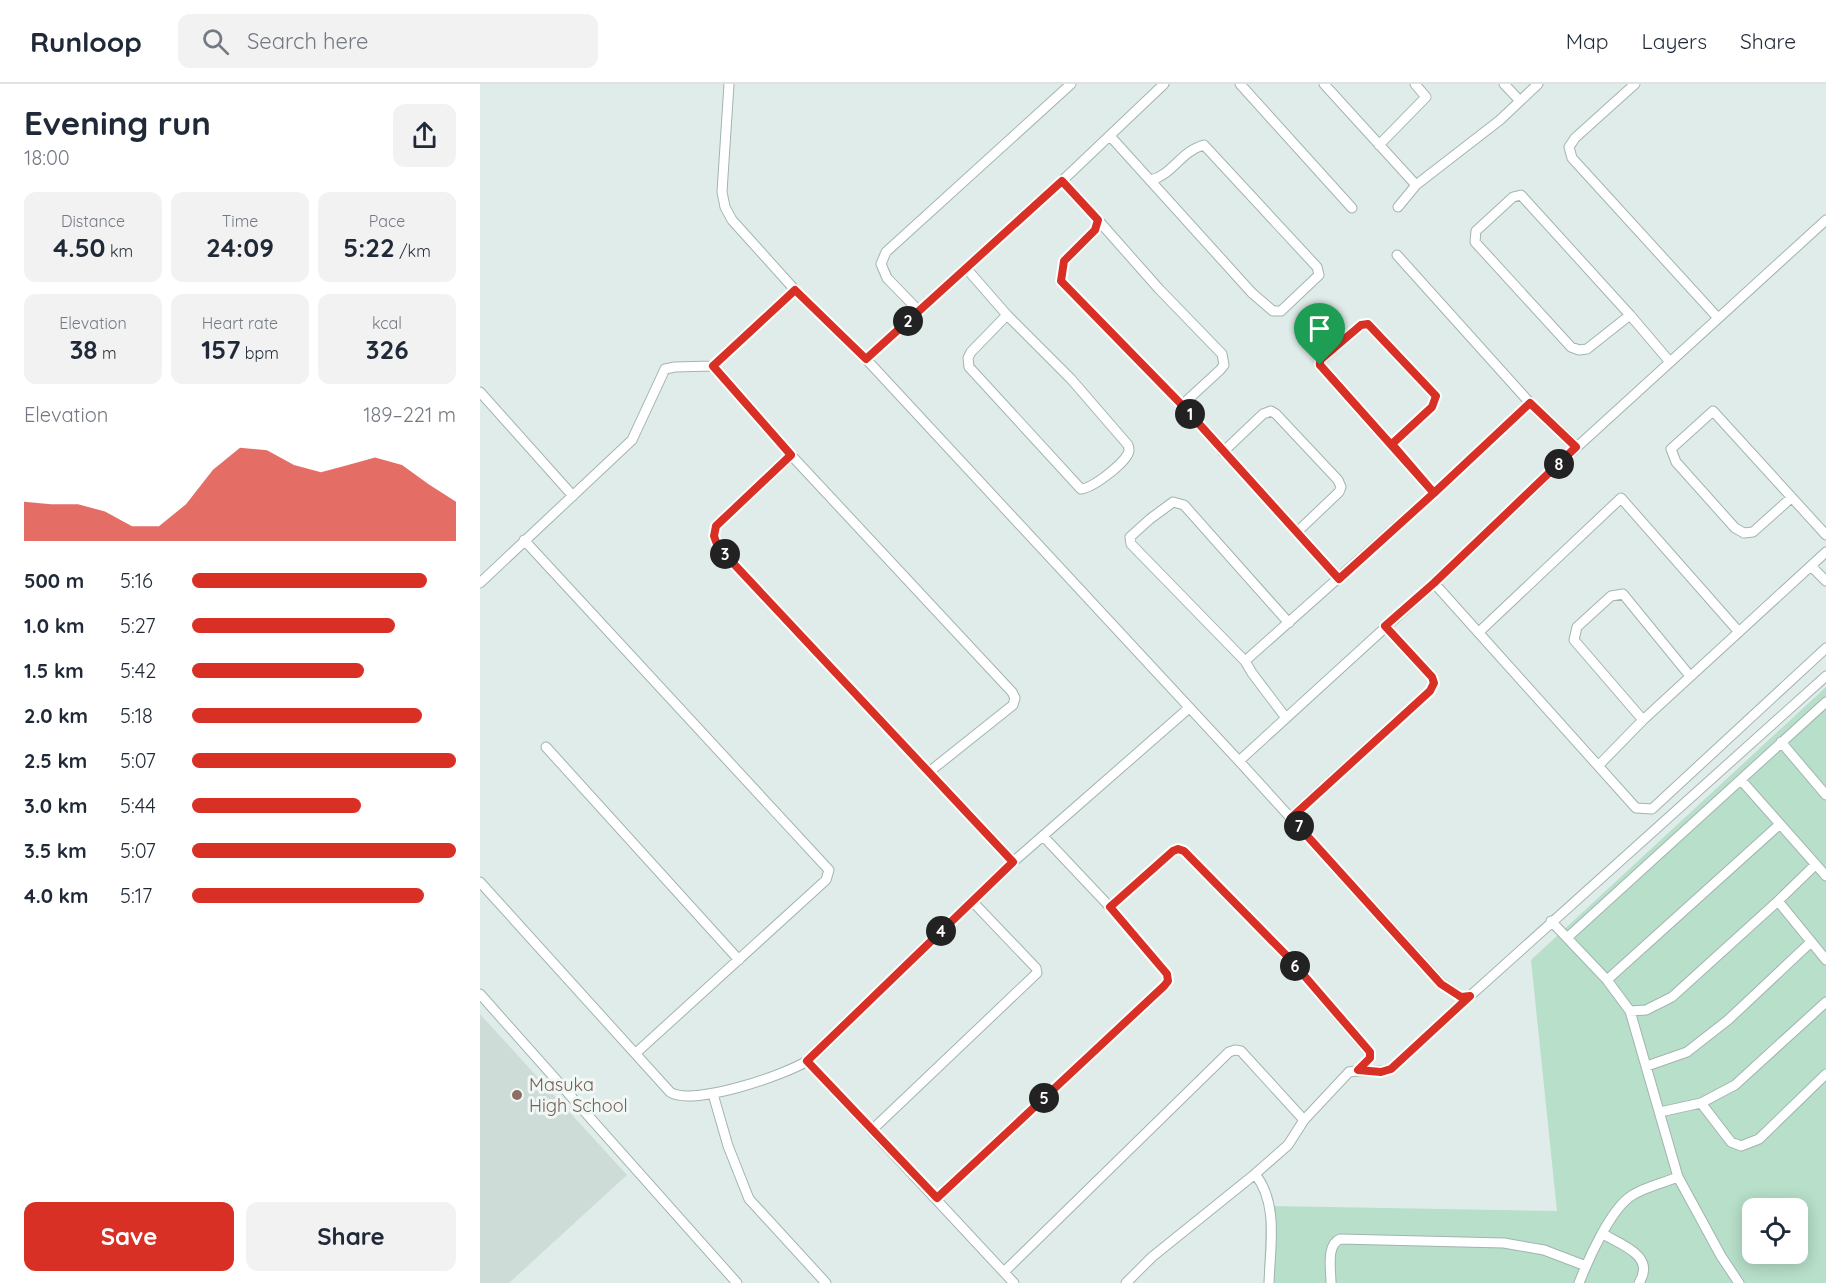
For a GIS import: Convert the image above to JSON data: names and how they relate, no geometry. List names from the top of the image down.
{
  "places": ["Masuka High School"],
  "page": {
    "header": "Runloop",
    "search": "Search here",
    "nav": ["Map", "Layers", "Share"],
    "heading": ["Evening run", "18:00"],
    "stats": [
      ["Distance", "4.50 km"],
      ["Time", "24:09"],
      ["Pace", "5:22 /km"],
      ["Elevation", "38 m"],
      ["Heart rate", "157 bpm"],
      ["kcal", "326"]
    ],
    "pins": [
      "2",
      "1",
      "8",
      "3",
      "7",
      "4",
      "6",
      "5"
    ],
    "chart": ["Elevation", "189–221 m"],
    "list": [
      {
        "name": "500 m",
        "note": "5:16"
      },
      {
        "name": "1.0 km",
        "note": "5:27"
      },
      {
        "name": "1.5 km",
        "note": "5:42"
      },
      {
        "name": "2.0 km",
        "note": "5:18"
      },
      {
        "name": "2.5 km",
        "note": "5:07"
      },
      {
        "name": "3.0 km",
        "note": "5:44"
      },
      {
        "name": "3.5 km",
        "note": "5:07"
      },
      {
        "name": "4.0 km",
        "note": "5:17"
      }
    ],
    "buttons": ["Save", "Share"]
  }
}
